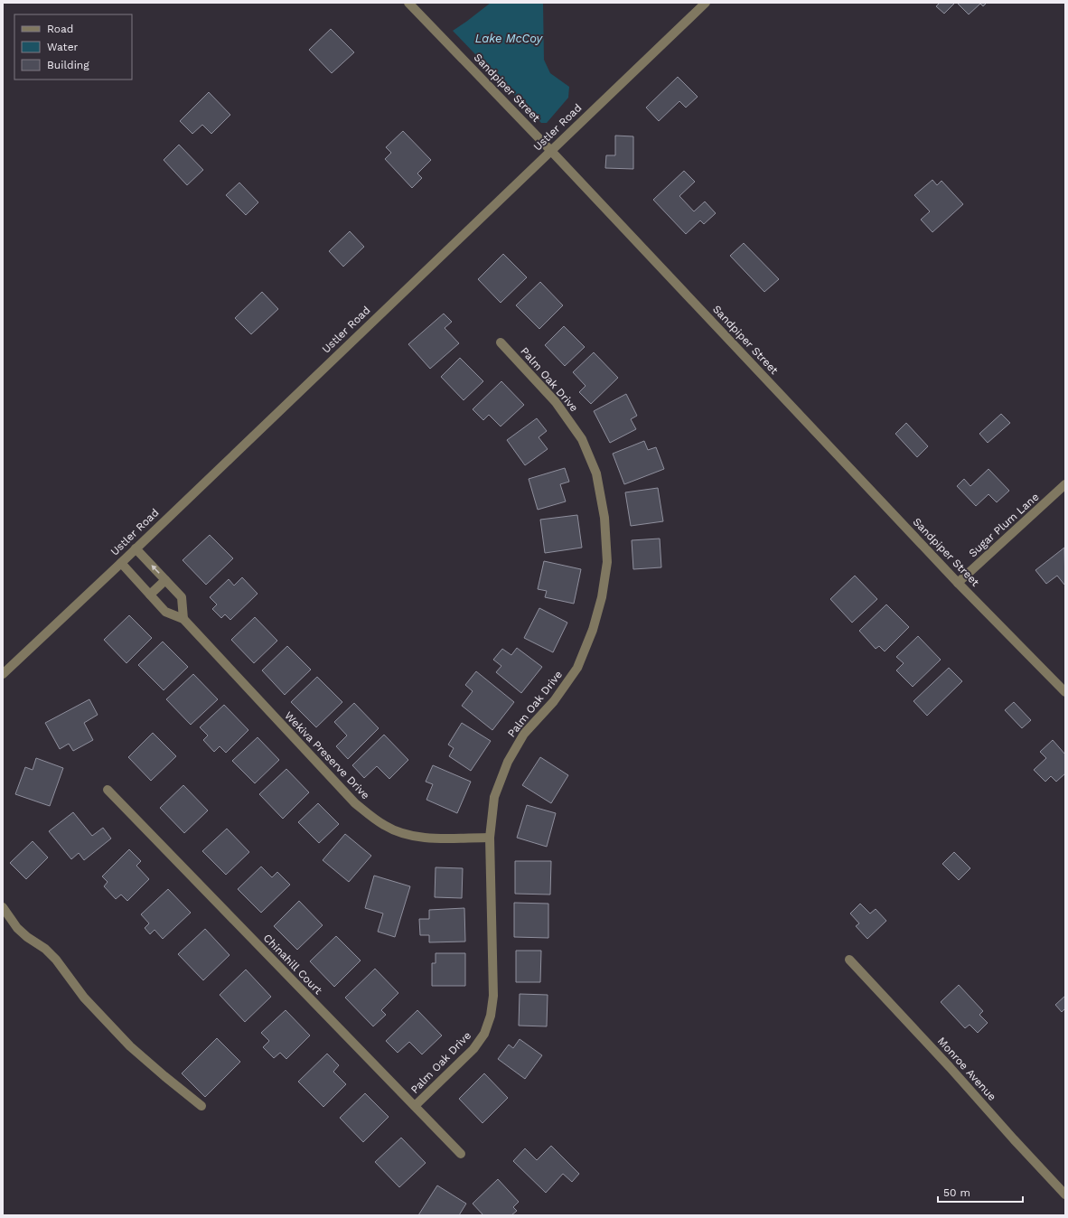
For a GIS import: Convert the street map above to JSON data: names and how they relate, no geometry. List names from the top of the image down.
{
  "streets": {
    "street": [
      "Sandpiper Street",
      "Ustler Road",
      "Palm Oak Drive",
      "Sugar Plum Lane",
      "Wekiva Preserve Drive",
      "Chinahill Court",
      "Monroe Avenue"
    ]
  },
  "crossings": [
    ["Sandpiper Street", "Ustler Road"],
    ["Sandpiper Street", "Sugar Plum Lane"],
    ["Ustler Road", "Wekiva Preserve Drive"],
    ["Palm Oak Drive", "Wekiva Preserve Drive"],
    ["Palm Oak Drive", "Chinahill Court"]
  ],
  "water": ["Lake McCoy"],
  "legend": ["Road", "Water", "Building"],
  "scale_bar": "50 m"
}
